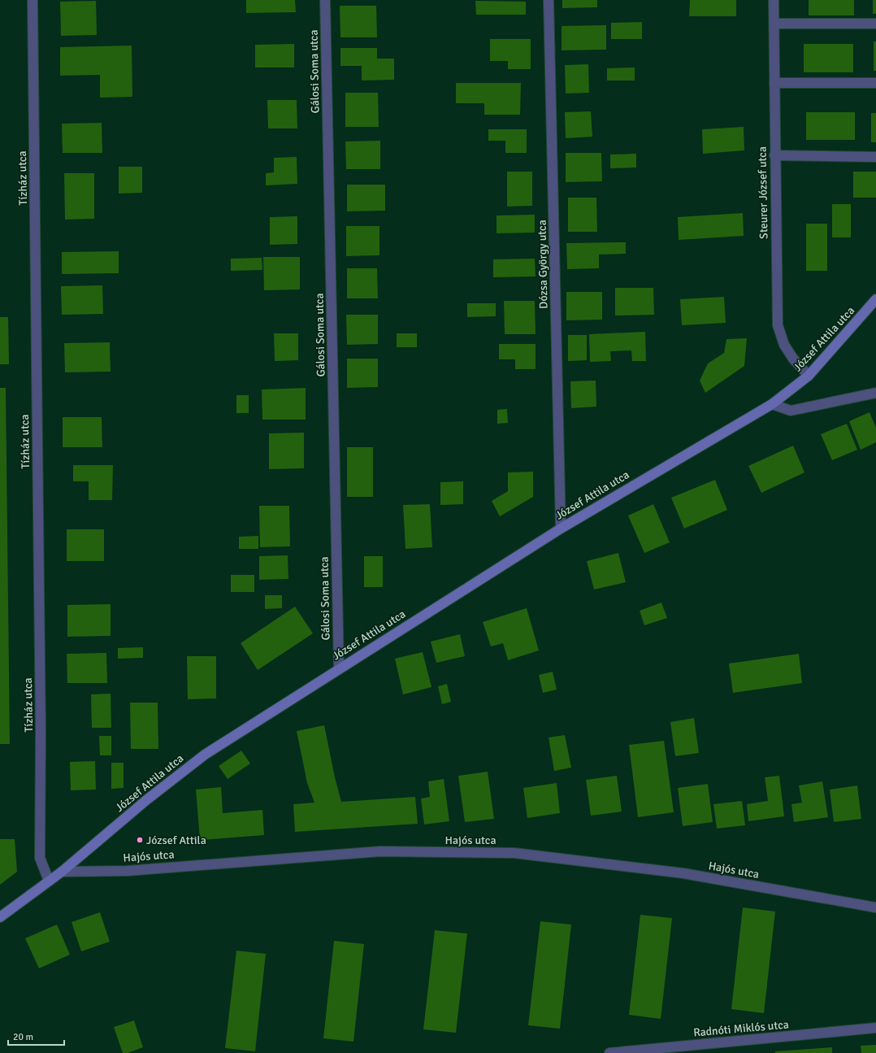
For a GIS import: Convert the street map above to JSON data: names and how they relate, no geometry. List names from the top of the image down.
{
  "streets": {
    "street": [
      "Gálosi Soma utca",
      "Tízház utca",
      "Steurer József utca",
      "Dózsa György utca",
      "József Attila utca",
      "Hajós utca",
      "Radnóti Miklós utca"
    ]
  },
  "crossings": [
    ["Gálosi Soma utca", "József Attila utca"],
    ["Tízház utca", "József Attila utca"],
    ["Steurer József utca", "József Attila utca"],
    ["Dózsa György utca", "József Attila utca"],
    ["József Attila utca", "Hajós utca"]
  ],
  "places": ["József Attila"],
  "scale_bar": "20 m"
}
